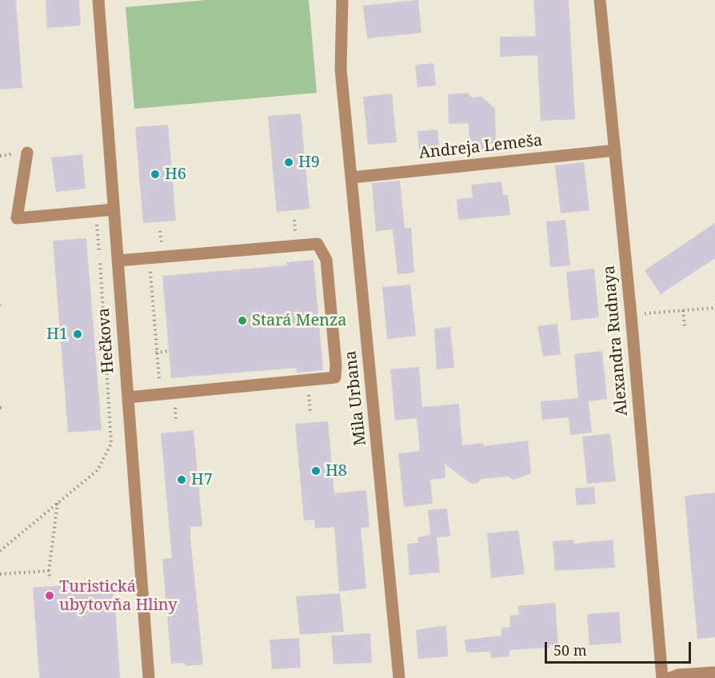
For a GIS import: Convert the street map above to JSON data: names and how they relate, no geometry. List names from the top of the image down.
{
  "streets": {
    "street": [
      "Andreja Lemeša",
      "Hečkova",
      "Alexandra Rudnaya",
      "Mila Urbana"
    ]
  },
  "crossings": [
    ["Andreja Lemeša", "Alexandra Rudnaya"],
    ["Andreja Lemeša", "Mila Urbana"]
  ],
  "places": [
    "H9",
    "H6",
    "Stará Menza",
    "H1",
    "H8",
    "H7",
    "Turistická ubytovňa Hliny"
  ],
  "scale_bar": "50 m"
}
